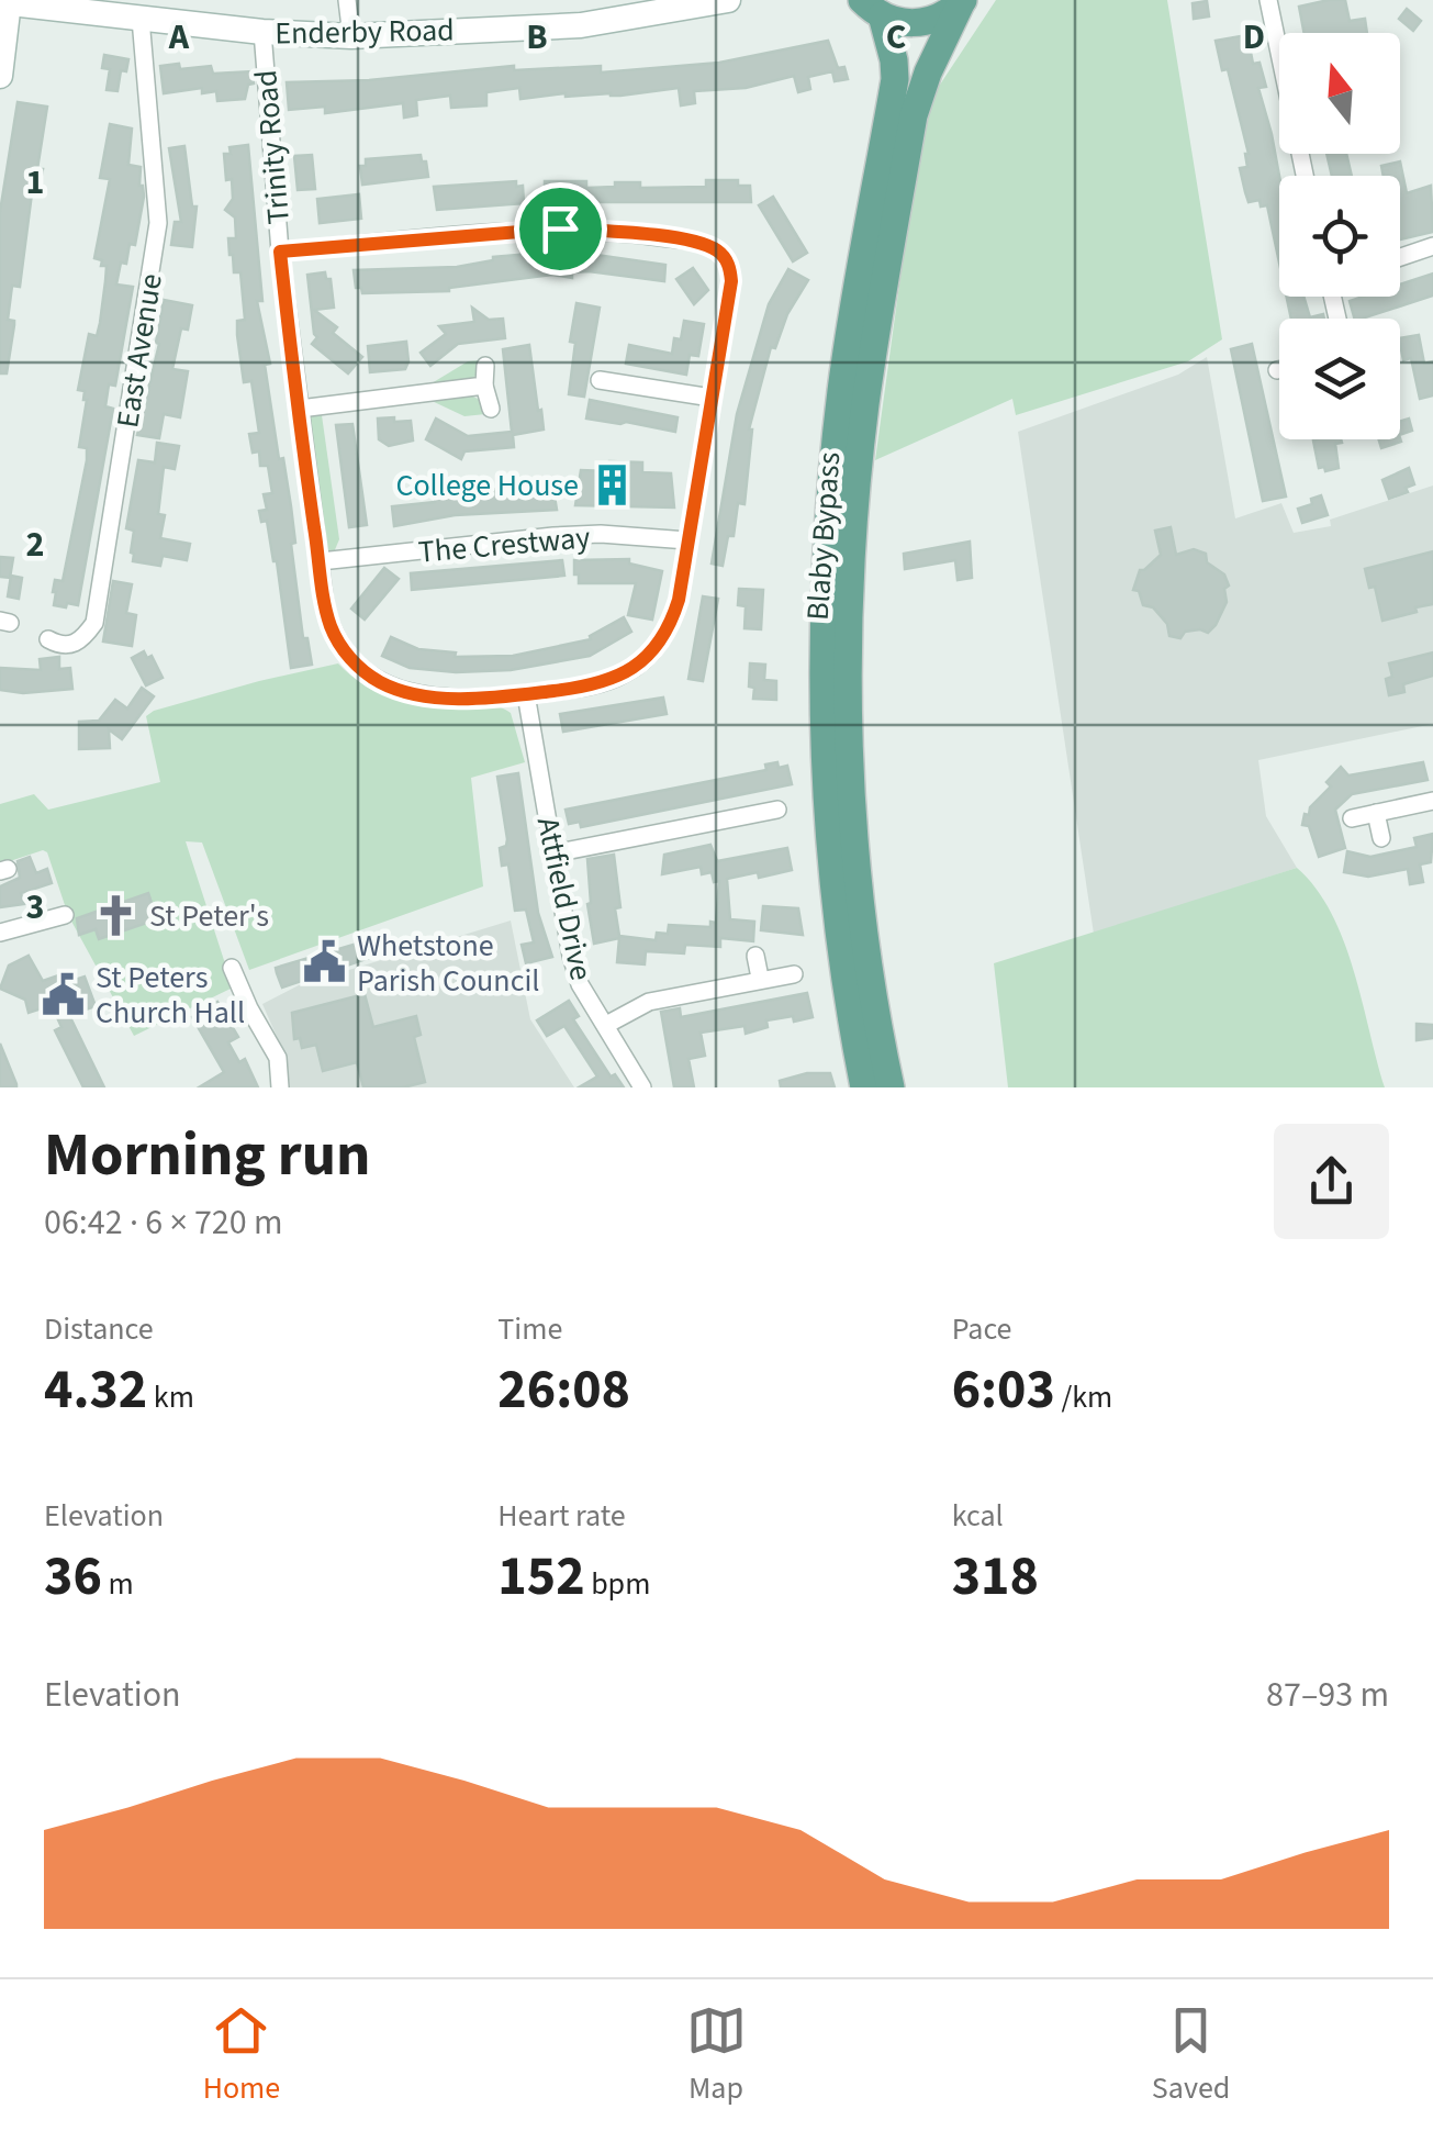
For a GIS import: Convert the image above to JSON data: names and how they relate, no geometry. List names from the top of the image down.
{
  "streets": {
    "main road": ["Enderby Road", "Blaby Bypass"],
    "street": [
      "Trinity Road",
      "East Avenue",
      "The Crestway",
      "Attfield Drive"
    ]
  },
  "crossings": [
    ["Enderby Road", "Trinity Road"],
    ["Enderby Road", "East Avenue"],
    ["Trinity Road", "The Crestway"],
    ["Trinity Road", "Attfield Drive"]
  ],
  "places": {
    "building": ["College House"],
    "church": ["St Peter's"],
    "public building": ["Whetstone Parish Council", "St Peters Church Hall"]
  },
  "north": "top",
  "page": {
    "heading": ["Morning run", "06:42 · 6 × 720 m"],
    "stats": [
      ["Distance", "4.32 km"],
      ["Time", "26:08"],
      ["Pace", "6:03 /km"],
      ["Elevation", "36 m"],
      ["Heart rate", "152 bpm"],
      ["kcal", "318"]
    ],
    "chart": ["Elevation", "87–93 m"],
    "tabs": ["Home", "Map", "Saved"]
  },
  "grid": {
    "columns": [
      "A",
      "B",
      "C",
      "D"
    ],
    "rows": ["1", "2", "3"]
  }
}
